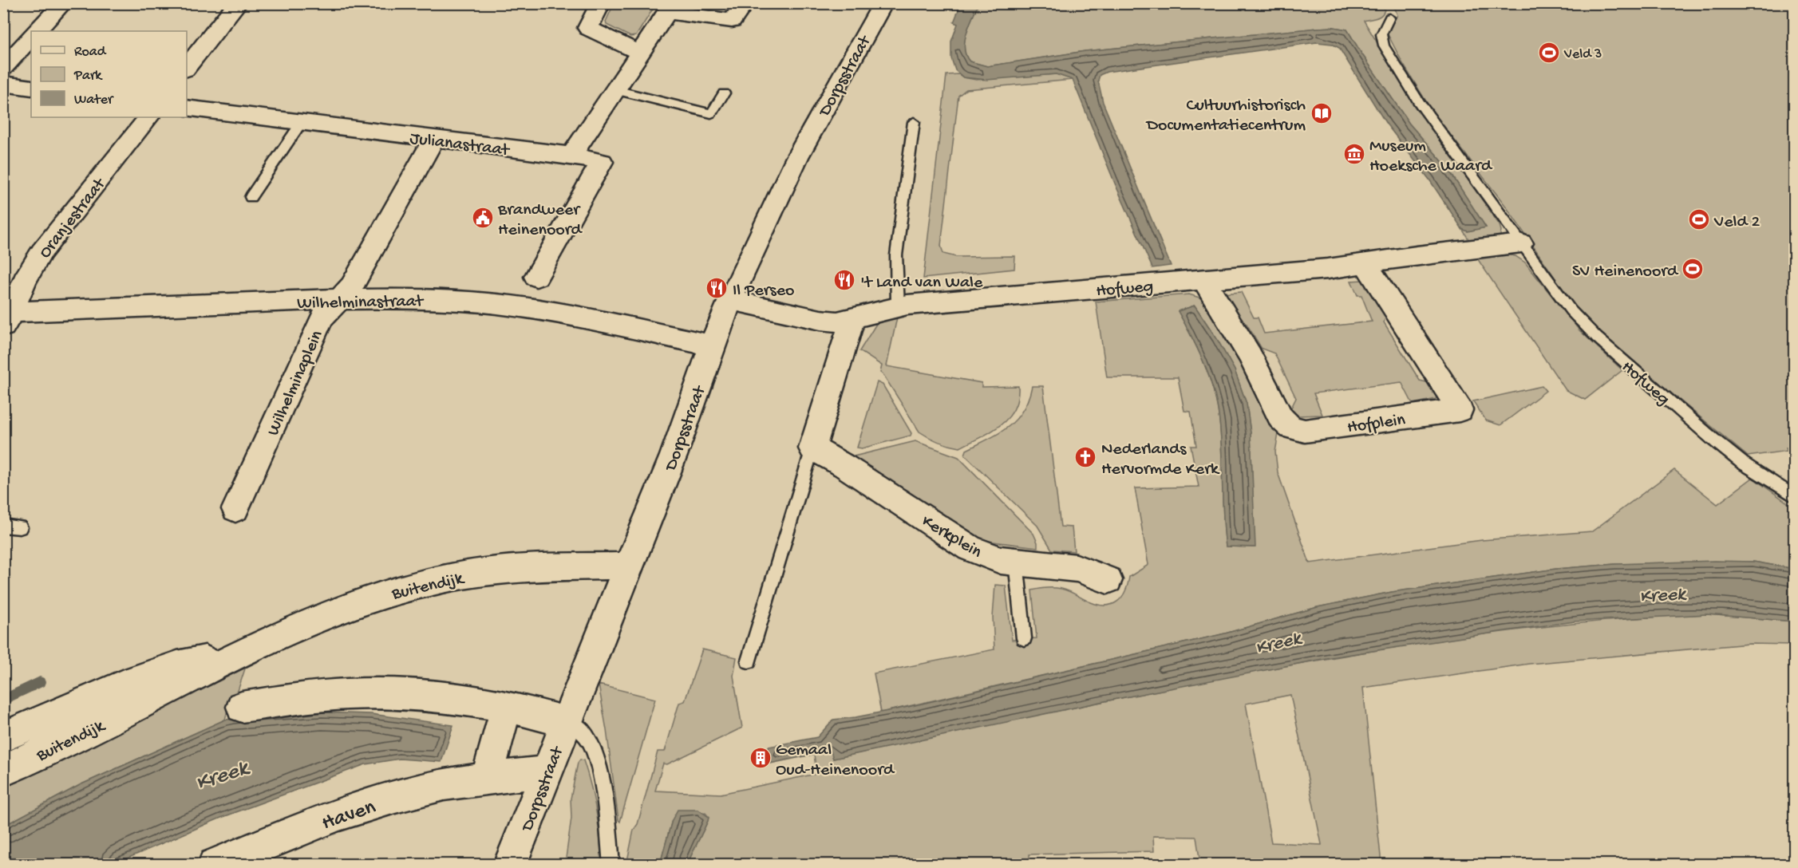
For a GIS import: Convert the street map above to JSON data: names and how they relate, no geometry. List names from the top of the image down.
{
  "streets": {
    "street": [
      "Dorpsstraat",
      "Julianastraat",
      "Oranjestraat",
      "Hofweg",
      "Wilhelminastraat",
      "Wilhelminaplein",
      "Hofplein",
      "Kerkplein",
      "Buitendijk",
      "Haven"
    ]
  },
  "crossings": [
    ["Dorpsstraat", "Hofweg"],
    ["Dorpsstraat", "Wilhelminastraat"],
    ["Dorpsstraat", "Buitendijk"],
    ["Dorpsstraat", "Haven"],
    ["Julianastraat", "Wilhelminaplein"],
    ["Oranjestraat", "Wilhelminastraat"],
    ["Hofweg", "Hofplein"],
    ["Wilhelminastraat", "Wilhelminaplein"]
  ],
  "water": ["Kreek"],
  "places": {
    "sports": ["Veld 3", "Veld 2", "SV Heinenoord"],
    "library": ["Cultuurhistorisch Documentatiecentrum"],
    "museum": ["Museum Hoeksche Waard"],
    "public building": ["Brandweer Heinenoord"],
    "restaurant": ["'t Land van Wale", "Il Perseo"],
    "church": ["Nederlands Hervormde Kerk"],
    "building": ["Gemaal Oud-Heinenoord"]
  },
  "legend": ["Road", "Park", "Water"]
}
